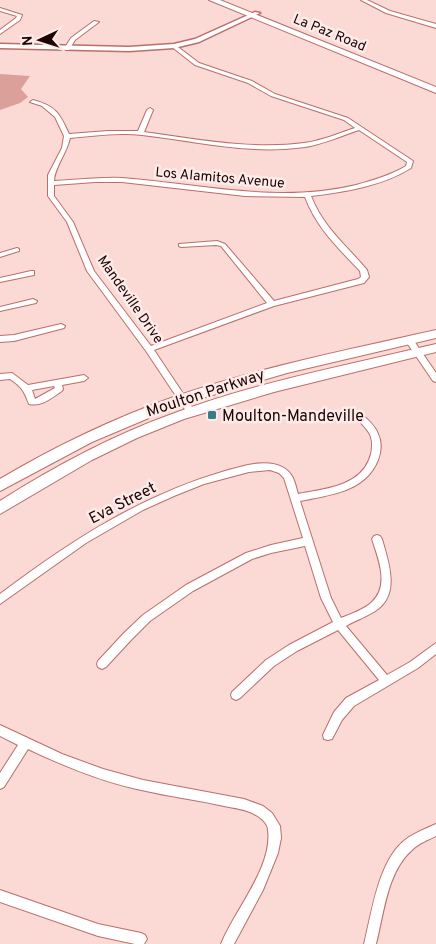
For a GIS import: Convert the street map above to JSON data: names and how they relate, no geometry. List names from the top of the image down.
{
  "streets": {
    "main road": ["La Paz Road", "Moulton Parkway"],
    "street": ["Los Alamitos Avenue", "Mandeville Drive", "Eva Street"]
  },
  "crossings": [
    ["Los Alamitos Avenue", "Mandeville Drive"],
    ["Mandeville Drive", "Moulton Parkway"]
  ],
  "places": {
    "transit": ["Moulton-Mandeville"]
  },
  "north": "left"
}
